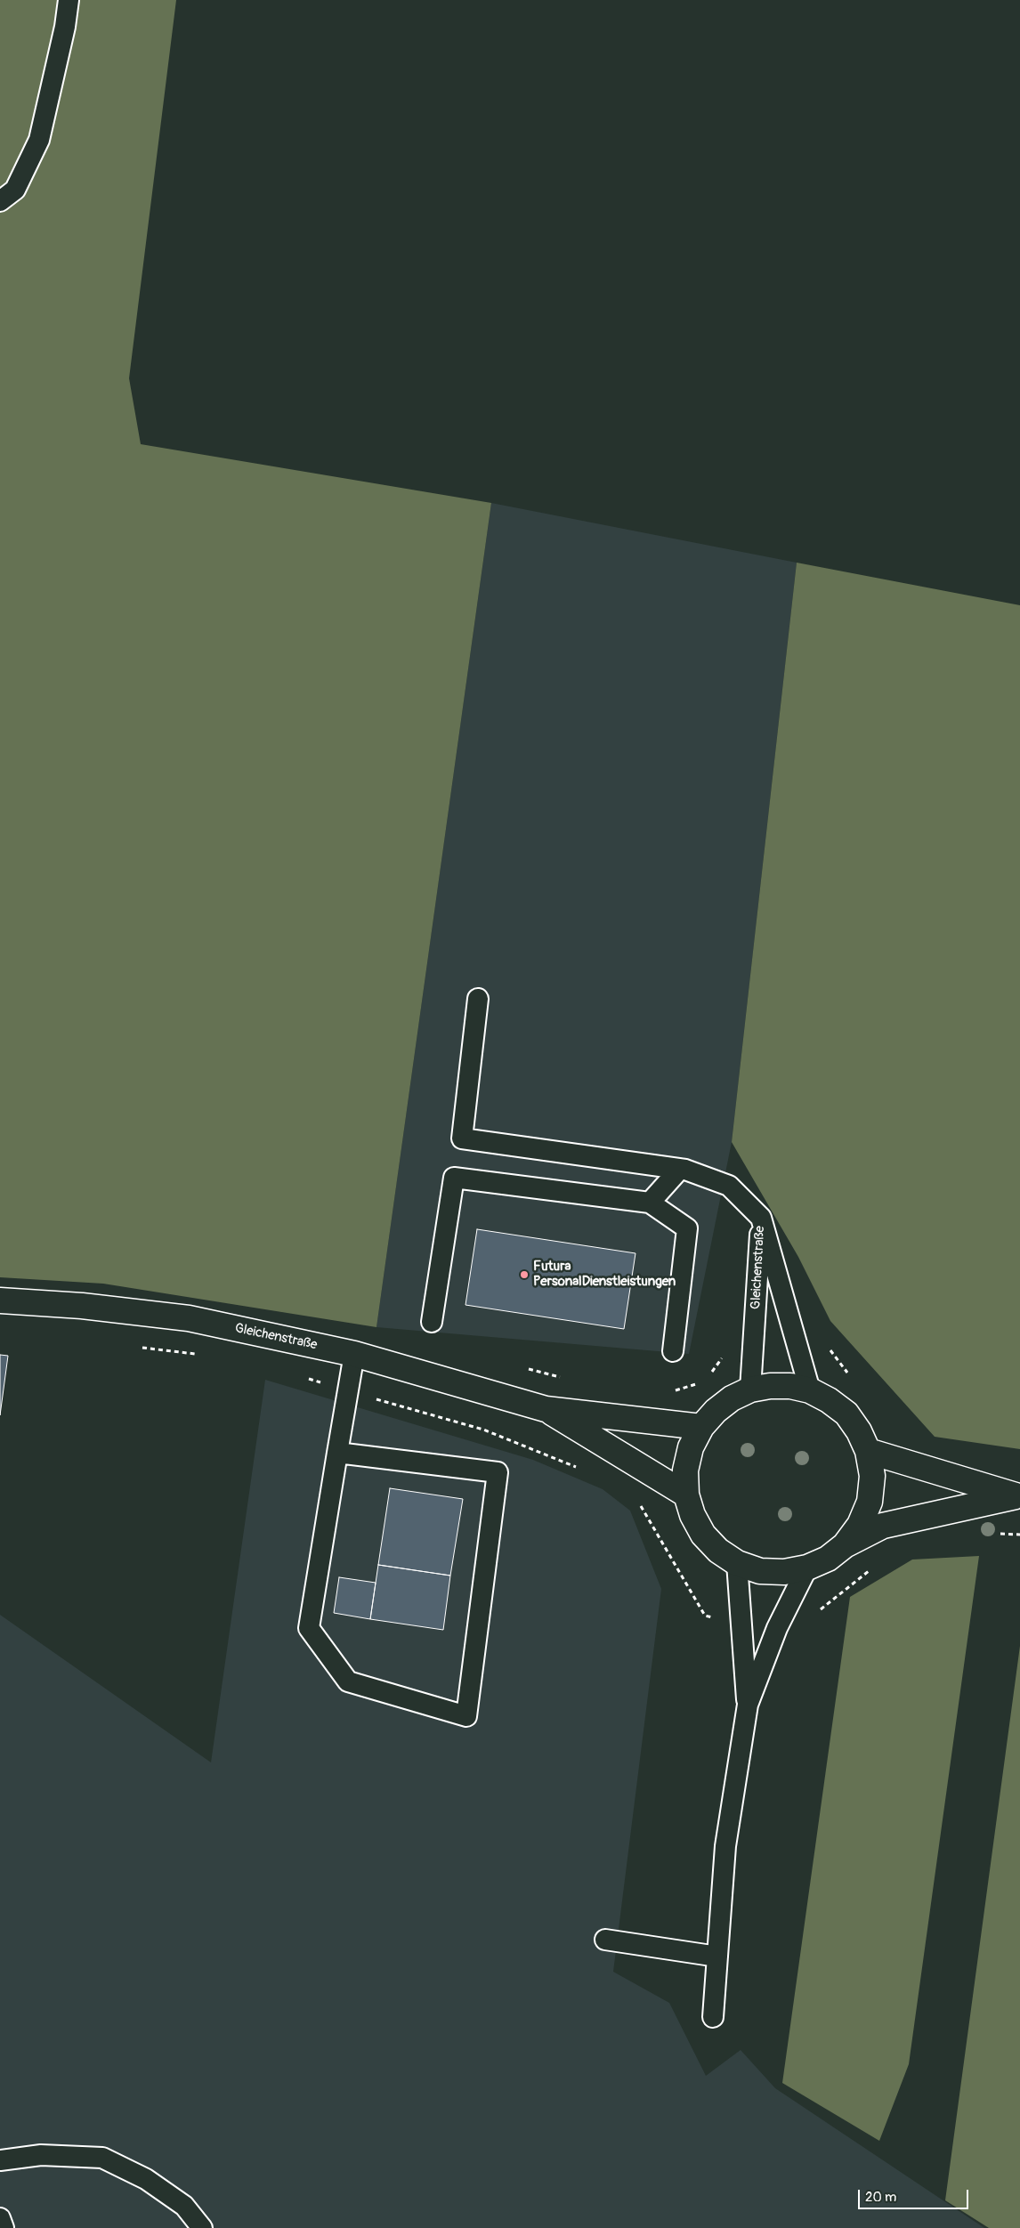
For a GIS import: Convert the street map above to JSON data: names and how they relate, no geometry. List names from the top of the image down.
{
  "streets": {
    "street": ["Gleichenstraße"]
  },
  "places": ["Futura PersonalDienstleistungen"],
  "scale_bar": "20 m"
}
